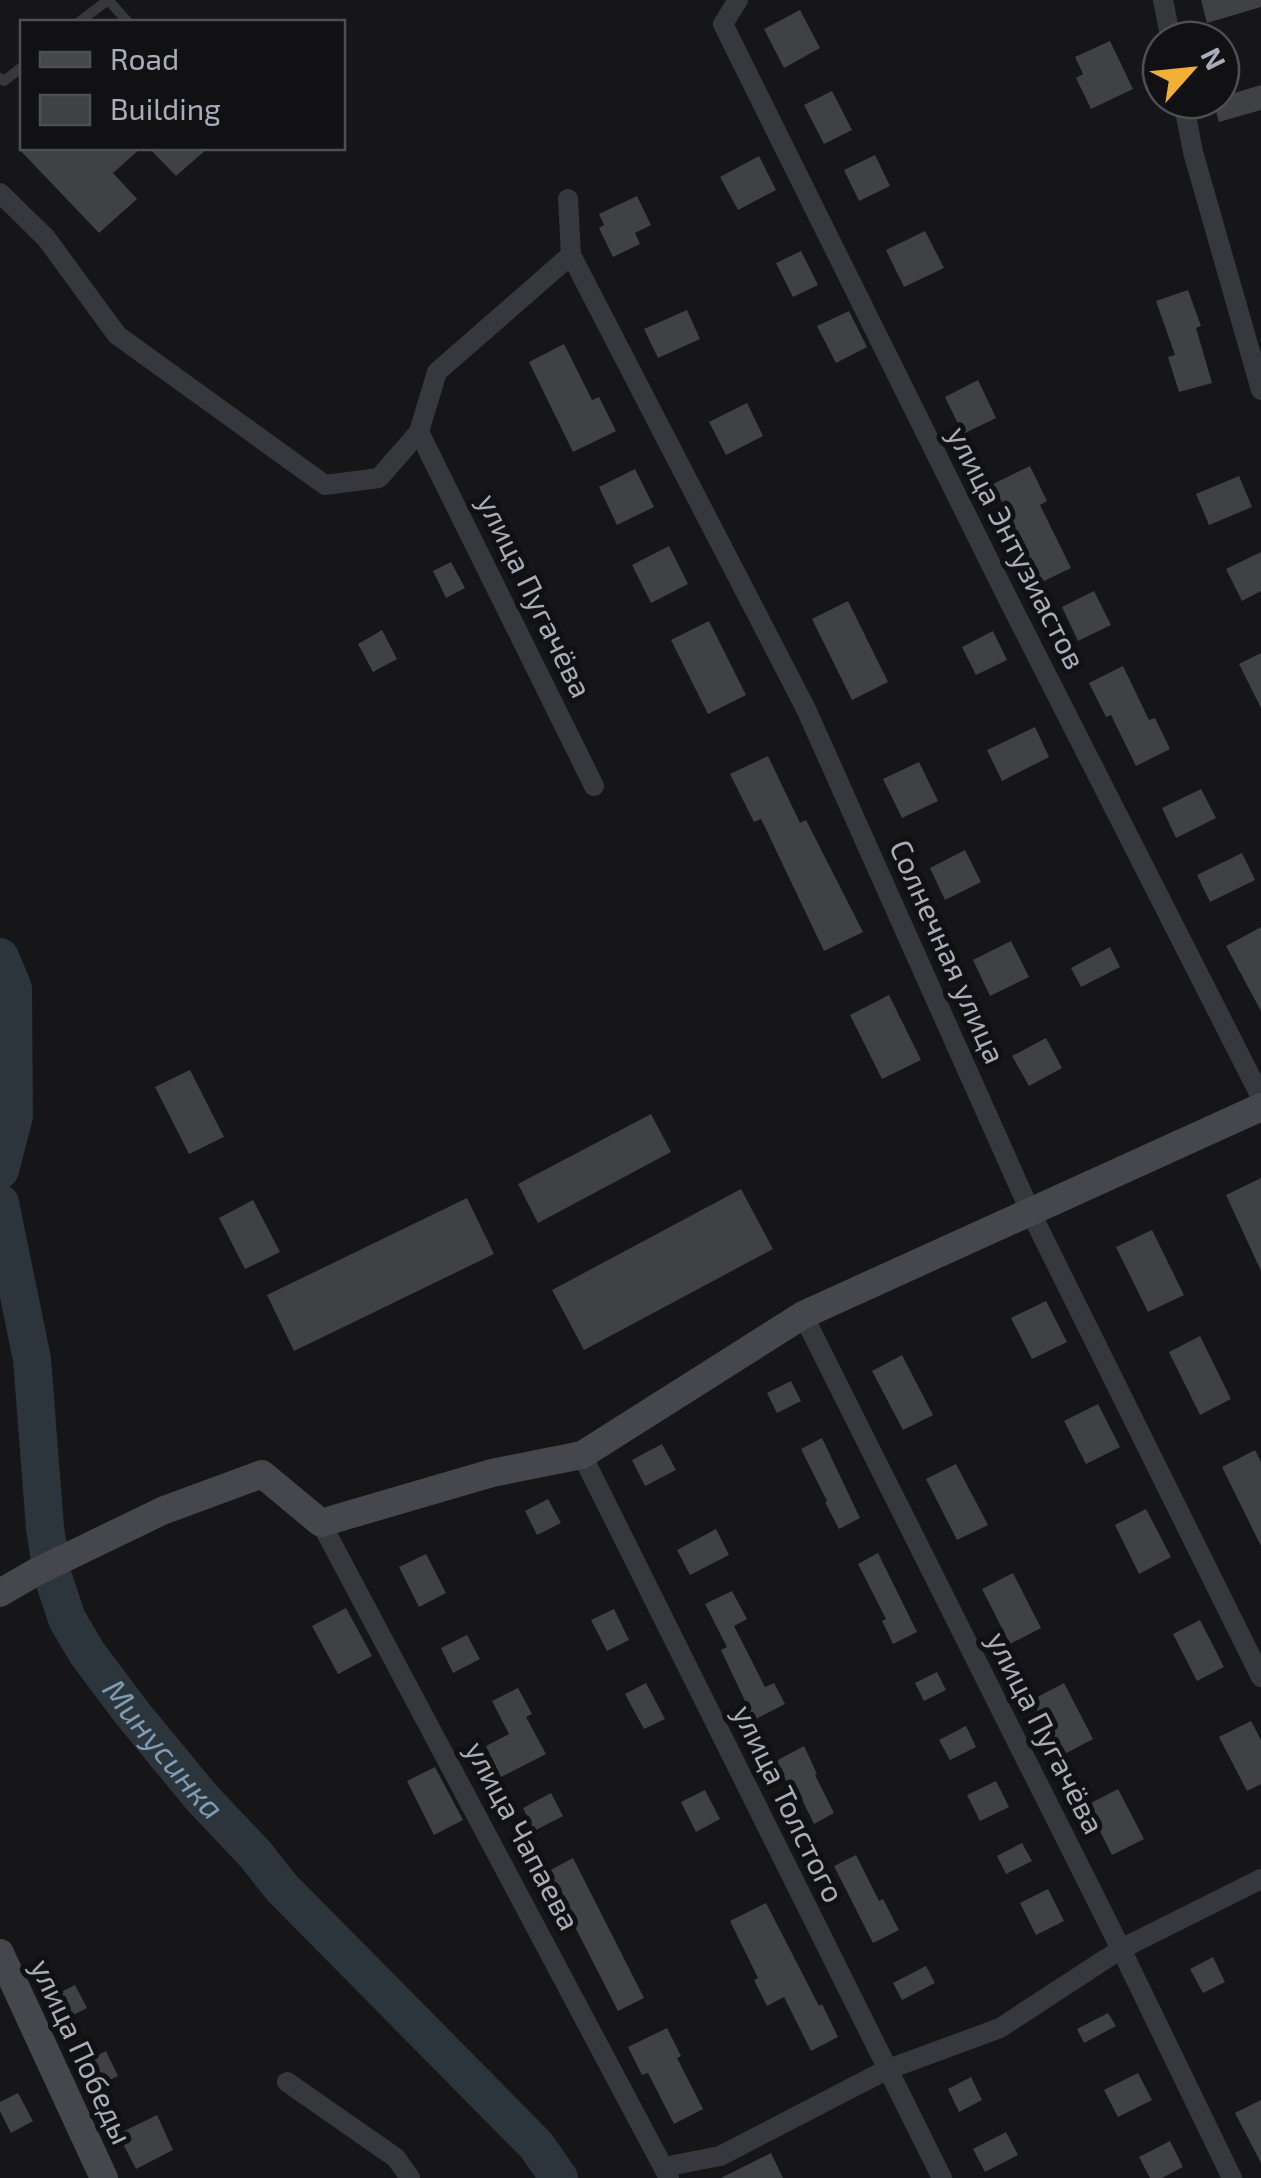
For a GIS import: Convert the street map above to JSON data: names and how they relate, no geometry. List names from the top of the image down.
{
  "streets": {
    "street": [
      "улица Энтузиастов",
      "улица Пугачёва",
      "Солнечная улица",
      "улица Толстого",
      "улица Чапаева",
      "улица Победы"
    ]
  },
  "water": ["Минусинка"],
  "legend": ["Road", "Building"],
  "north": "top right"
}
